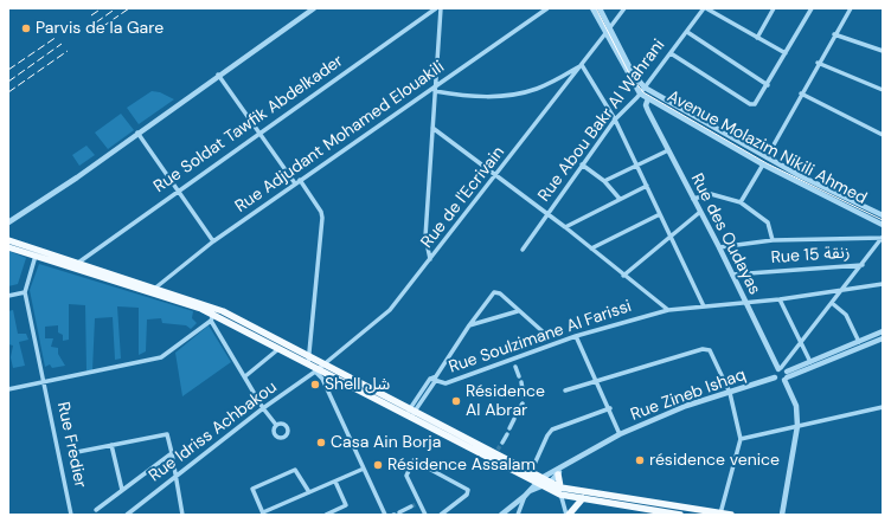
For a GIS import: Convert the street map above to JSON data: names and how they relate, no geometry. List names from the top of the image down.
{
  "streets": {
    "street": [
      "Rue Abou Bakr Al Wahrani",
      "Rue Soldat Tawfik Abdelkader",
      "Rue Adjudant Mohamed Elouakili",
      "Avenue Molazim Nikili Ahmed",
      "Rue de l'Ecrivain",
      "Rue des Oudayas",
      "Rue 15 زنقة",
      "Rue Soulzimane Al Farissi",
      "Rue Zineb Ishaq",
      "Rue Idriss Achbakou",
      "Rue Fredier"
    ]
  },
  "crossings": [
    ["Rue Abou Bakr Al Wahrani", "Avenue Molazim Nikili Ahmed"],
    ["Avenue Molazim Nikili Ahmed", "Rue des Oudayas"],
    ["Rue de l'Ecrivain", "Rue Idriss Achbakou"],
    ["Rue des Oudayas", "Rue 15 زنقة"],
    ["Rue des Oudayas", "Rue Soulzimane Al Farissi"]
  ],
  "places": [
    "Parvis de la Gare",
    "Shell شل",
    "Résidence Al Abrar",
    "Casa Ain Borja",
    "résidence venice",
    "Résidence Assalam"
  ]
}
